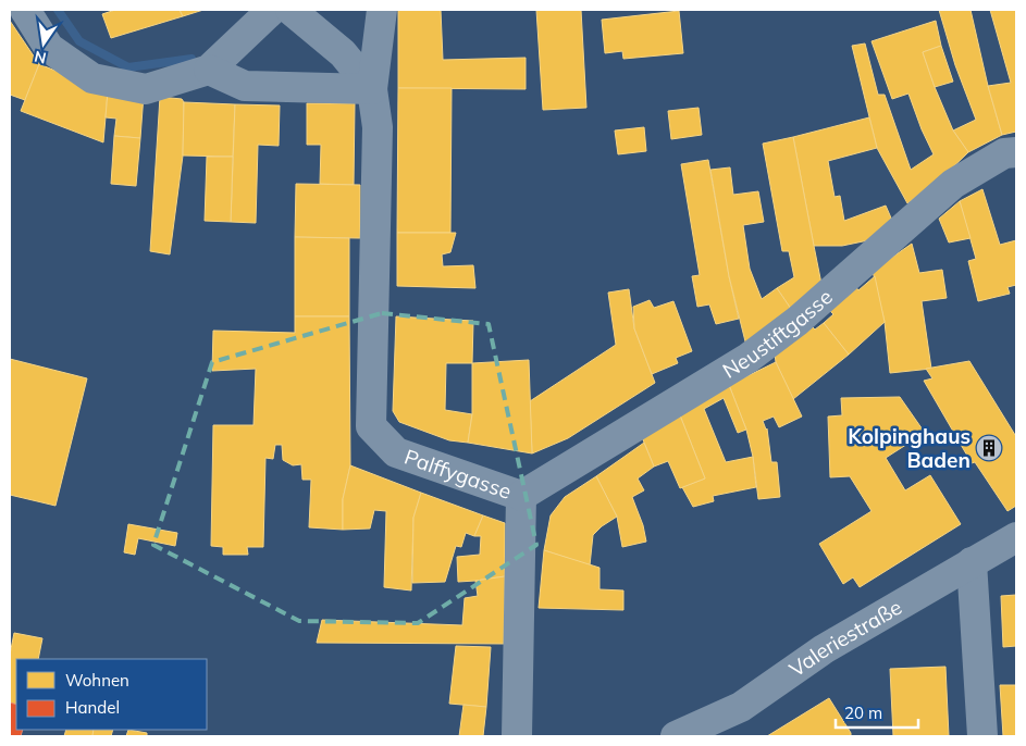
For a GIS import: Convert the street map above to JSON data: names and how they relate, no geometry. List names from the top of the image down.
{
  "streets": {
    "street": ["Neustiftgasse", "Palffygasse", "Valeriestraße"]
  },
  "crossings": [
    ["Neustiftgasse", "Palffygasse"]
  ],
  "places": {
    "building": ["Kolpinghaus Baden"]
  },
  "legend": ["Wohnen", "Handel"],
  "scale_bar": "20 m",
  "north": "bottom"
}
